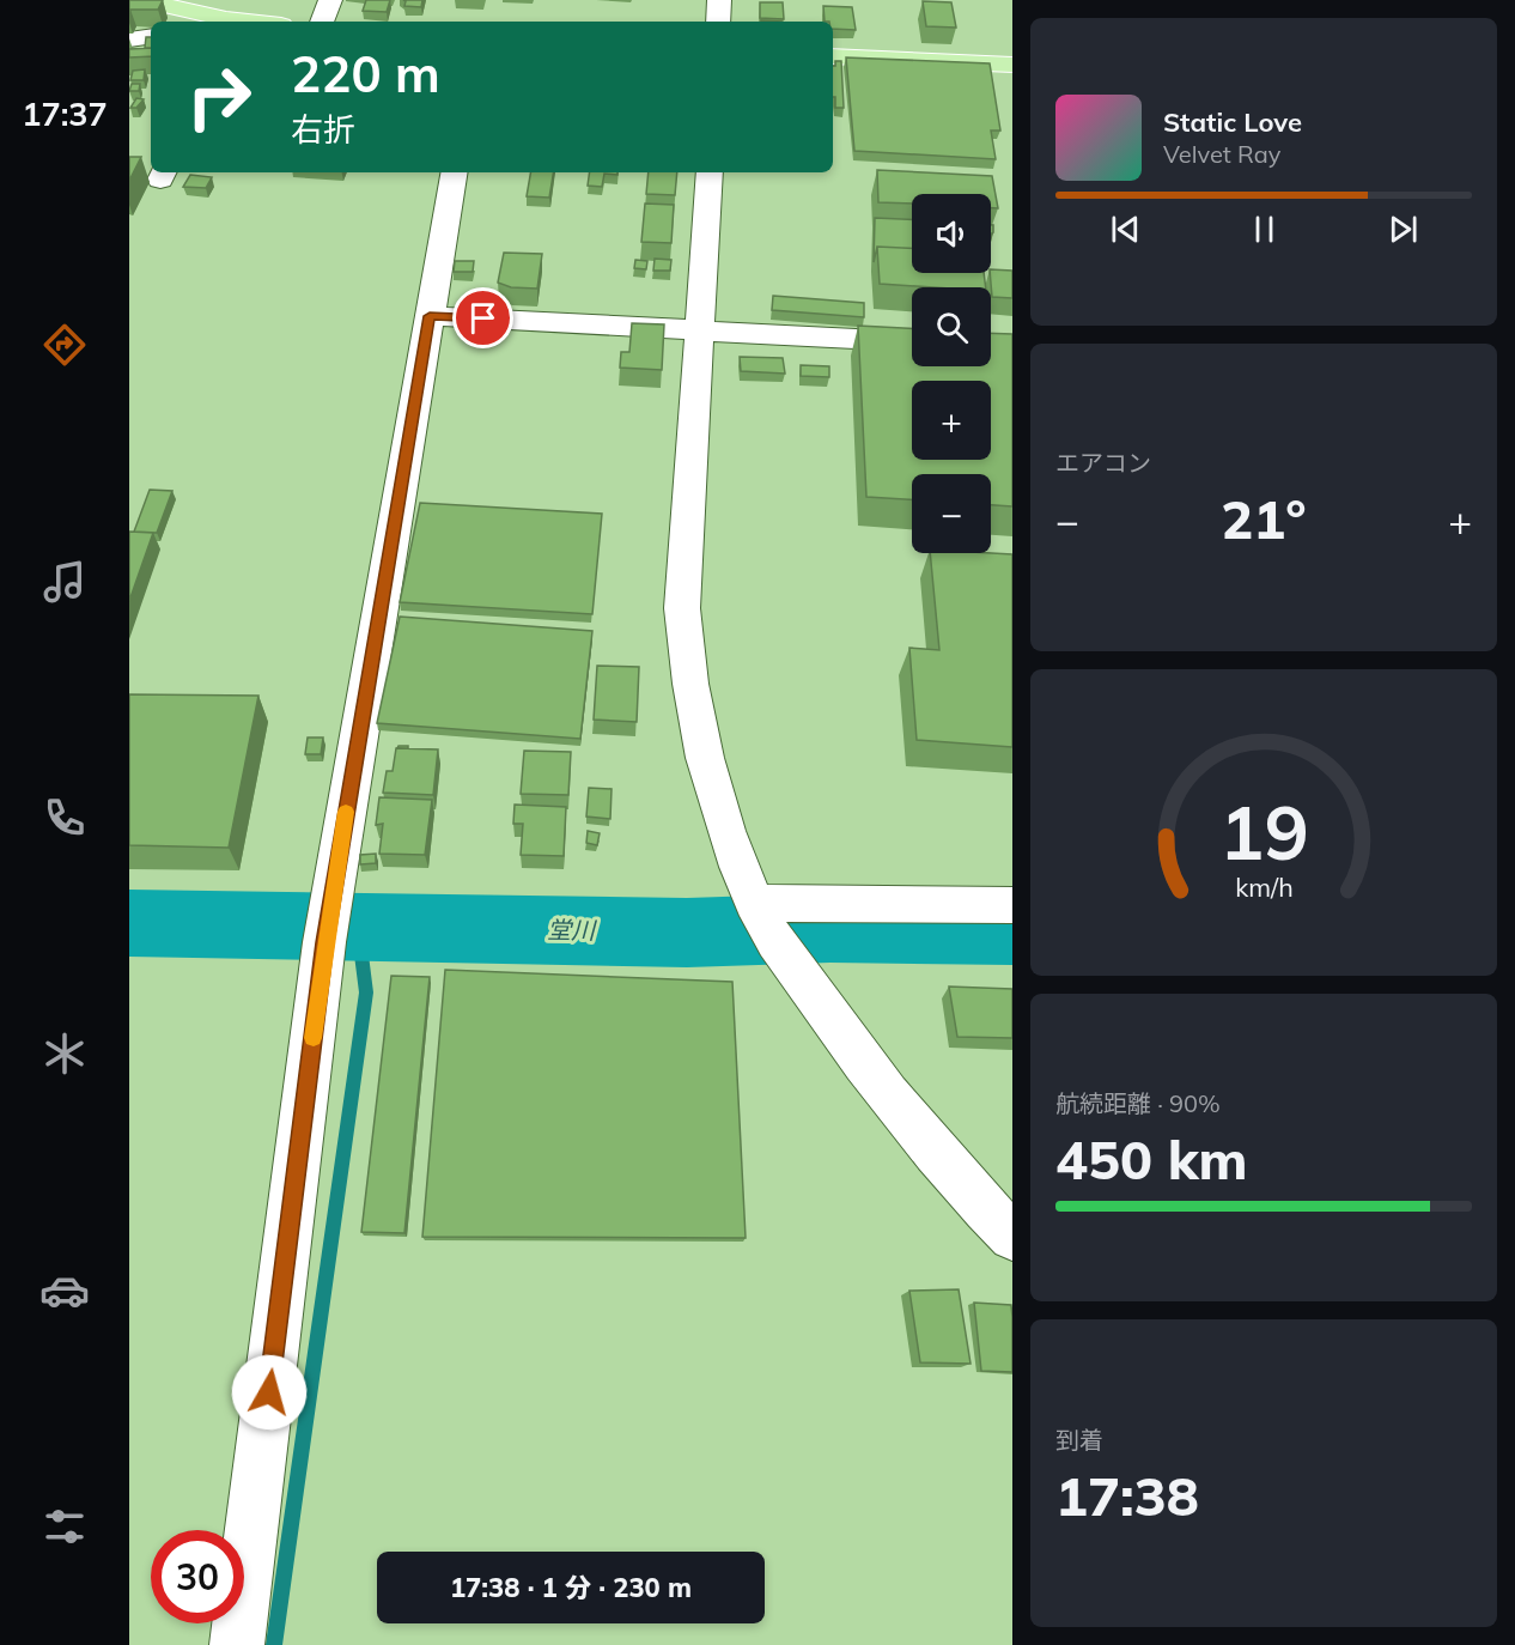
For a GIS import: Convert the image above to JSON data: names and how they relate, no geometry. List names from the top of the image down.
{
  "water": ["堂川"],
  "page": {
    "tabs": "17:37",
    "turn": ["220 m", "右折"],
    "song": ["Static Love", "Velvet Ray"],
    "map_buttons": ["+", "−"],
    "tile": [
      "エアコン",
      ["航続距離 · 90%", "450 km"],
      ["到着", "17:38"]
    ],
    "heat": ["−", "21°", "+"],
    "limit": "30",
    "trip": "17:38 · 1 分 · 230 m",
    "gauge": ["19", "km/h"]
  }
}
